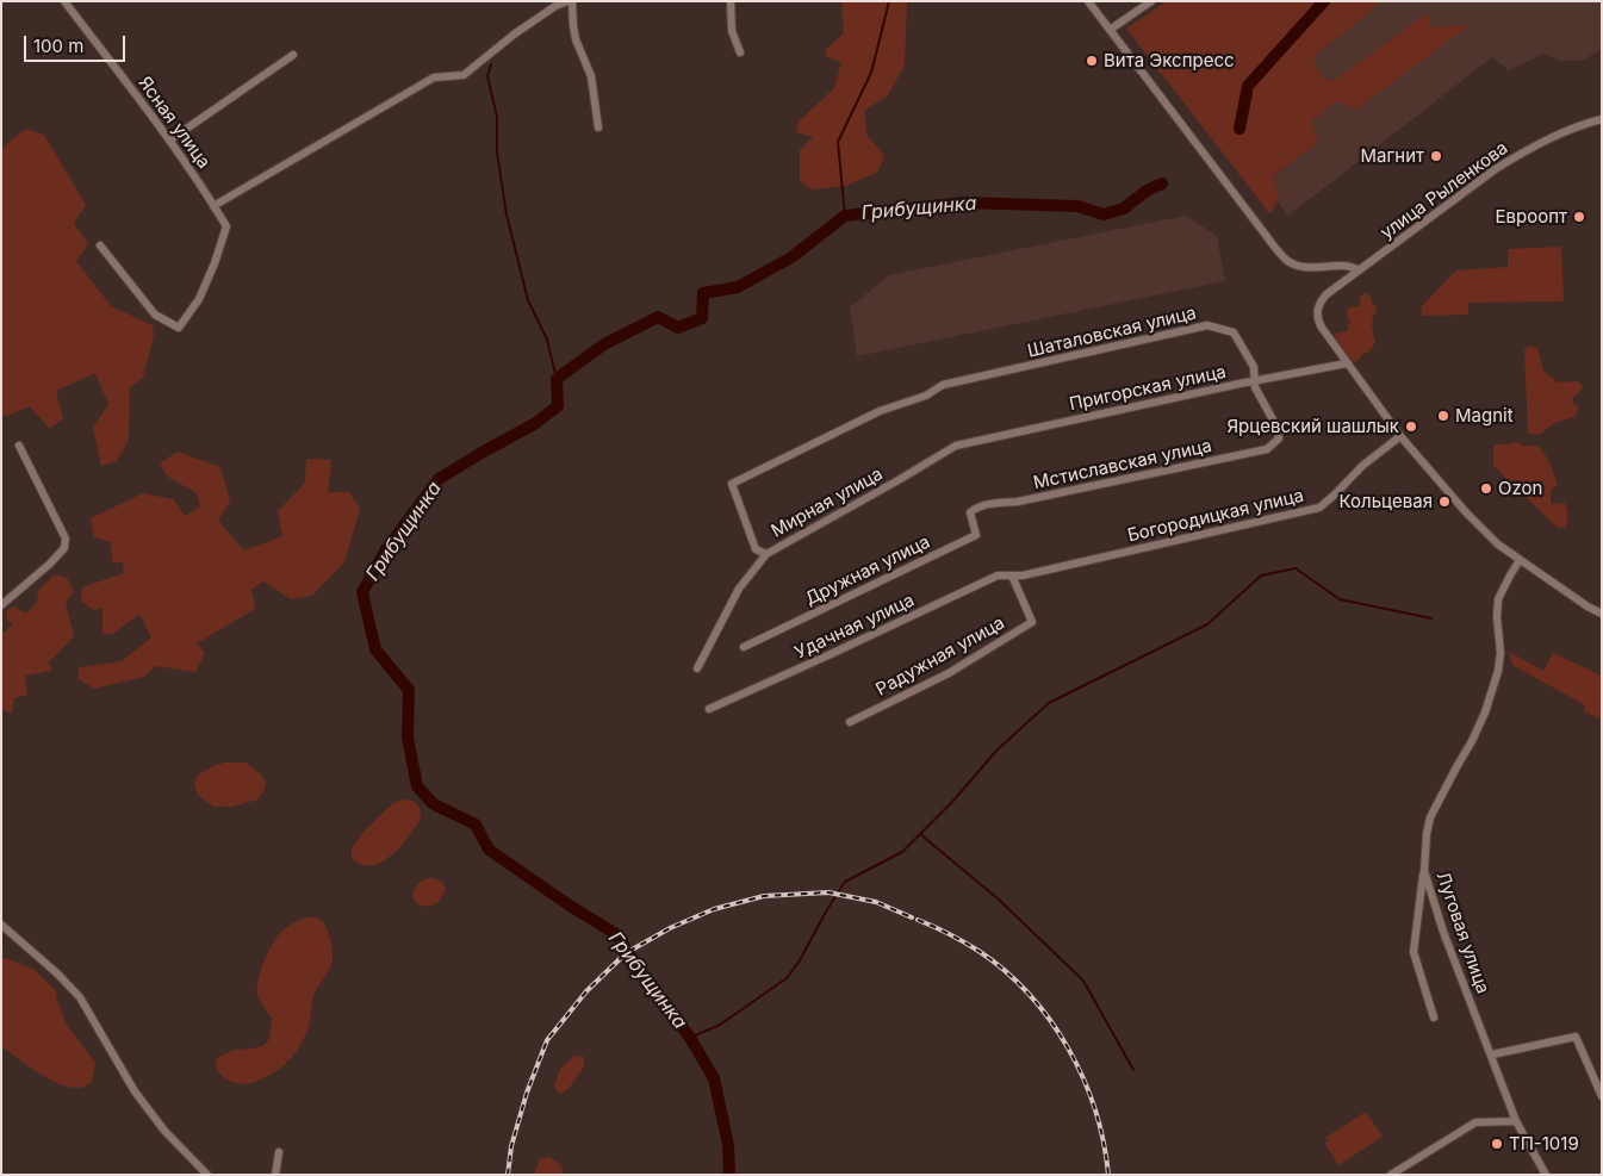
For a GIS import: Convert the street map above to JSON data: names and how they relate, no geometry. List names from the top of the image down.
{
  "streets": {
    "street": [
      "Ясная улица",
      "улица Рыленкова",
      "Шаталовская улица",
      "Пригорская улица",
      "Мстиславская улица",
      "Мирная улица",
      "Богородицкая улица",
      "Дружная улица",
      "Удачная улица",
      "Радужная улица",
      "Луговая улица"
    ]
  },
  "crossings": [
    ["улица Рыленкова", "Пригорская улица"],
    ["Шаталовская улица", "Пригорская улица"],
    ["Шаталовская улица", "Мстиславская улица"],
    ["Шаталовская улица", "Мирная улица"],
    ["Пригорская улица", "Мстиславская улица"],
    ["Пригорская улица", "Мирная улица"],
    ["Мстиславская улица", "Дружная улица"],
    ["Богородицкая улица", "Удачная улица"],
    ["Богородицкая улица", "Радужная улица"],
    ["Удачная улица", "Радужная улица"]
  ],
  "water": ["Грибущинка"],
  "places": [
    "Вита Экспресс",
    "Магнит",
    "Евроопт",
    "Magnit",
    "Ярцевский шашлык",
    "Ozon",
    "Кольцевая",
    "ТП-1019"
  ],
  "scale_bar": "100 m"
}
